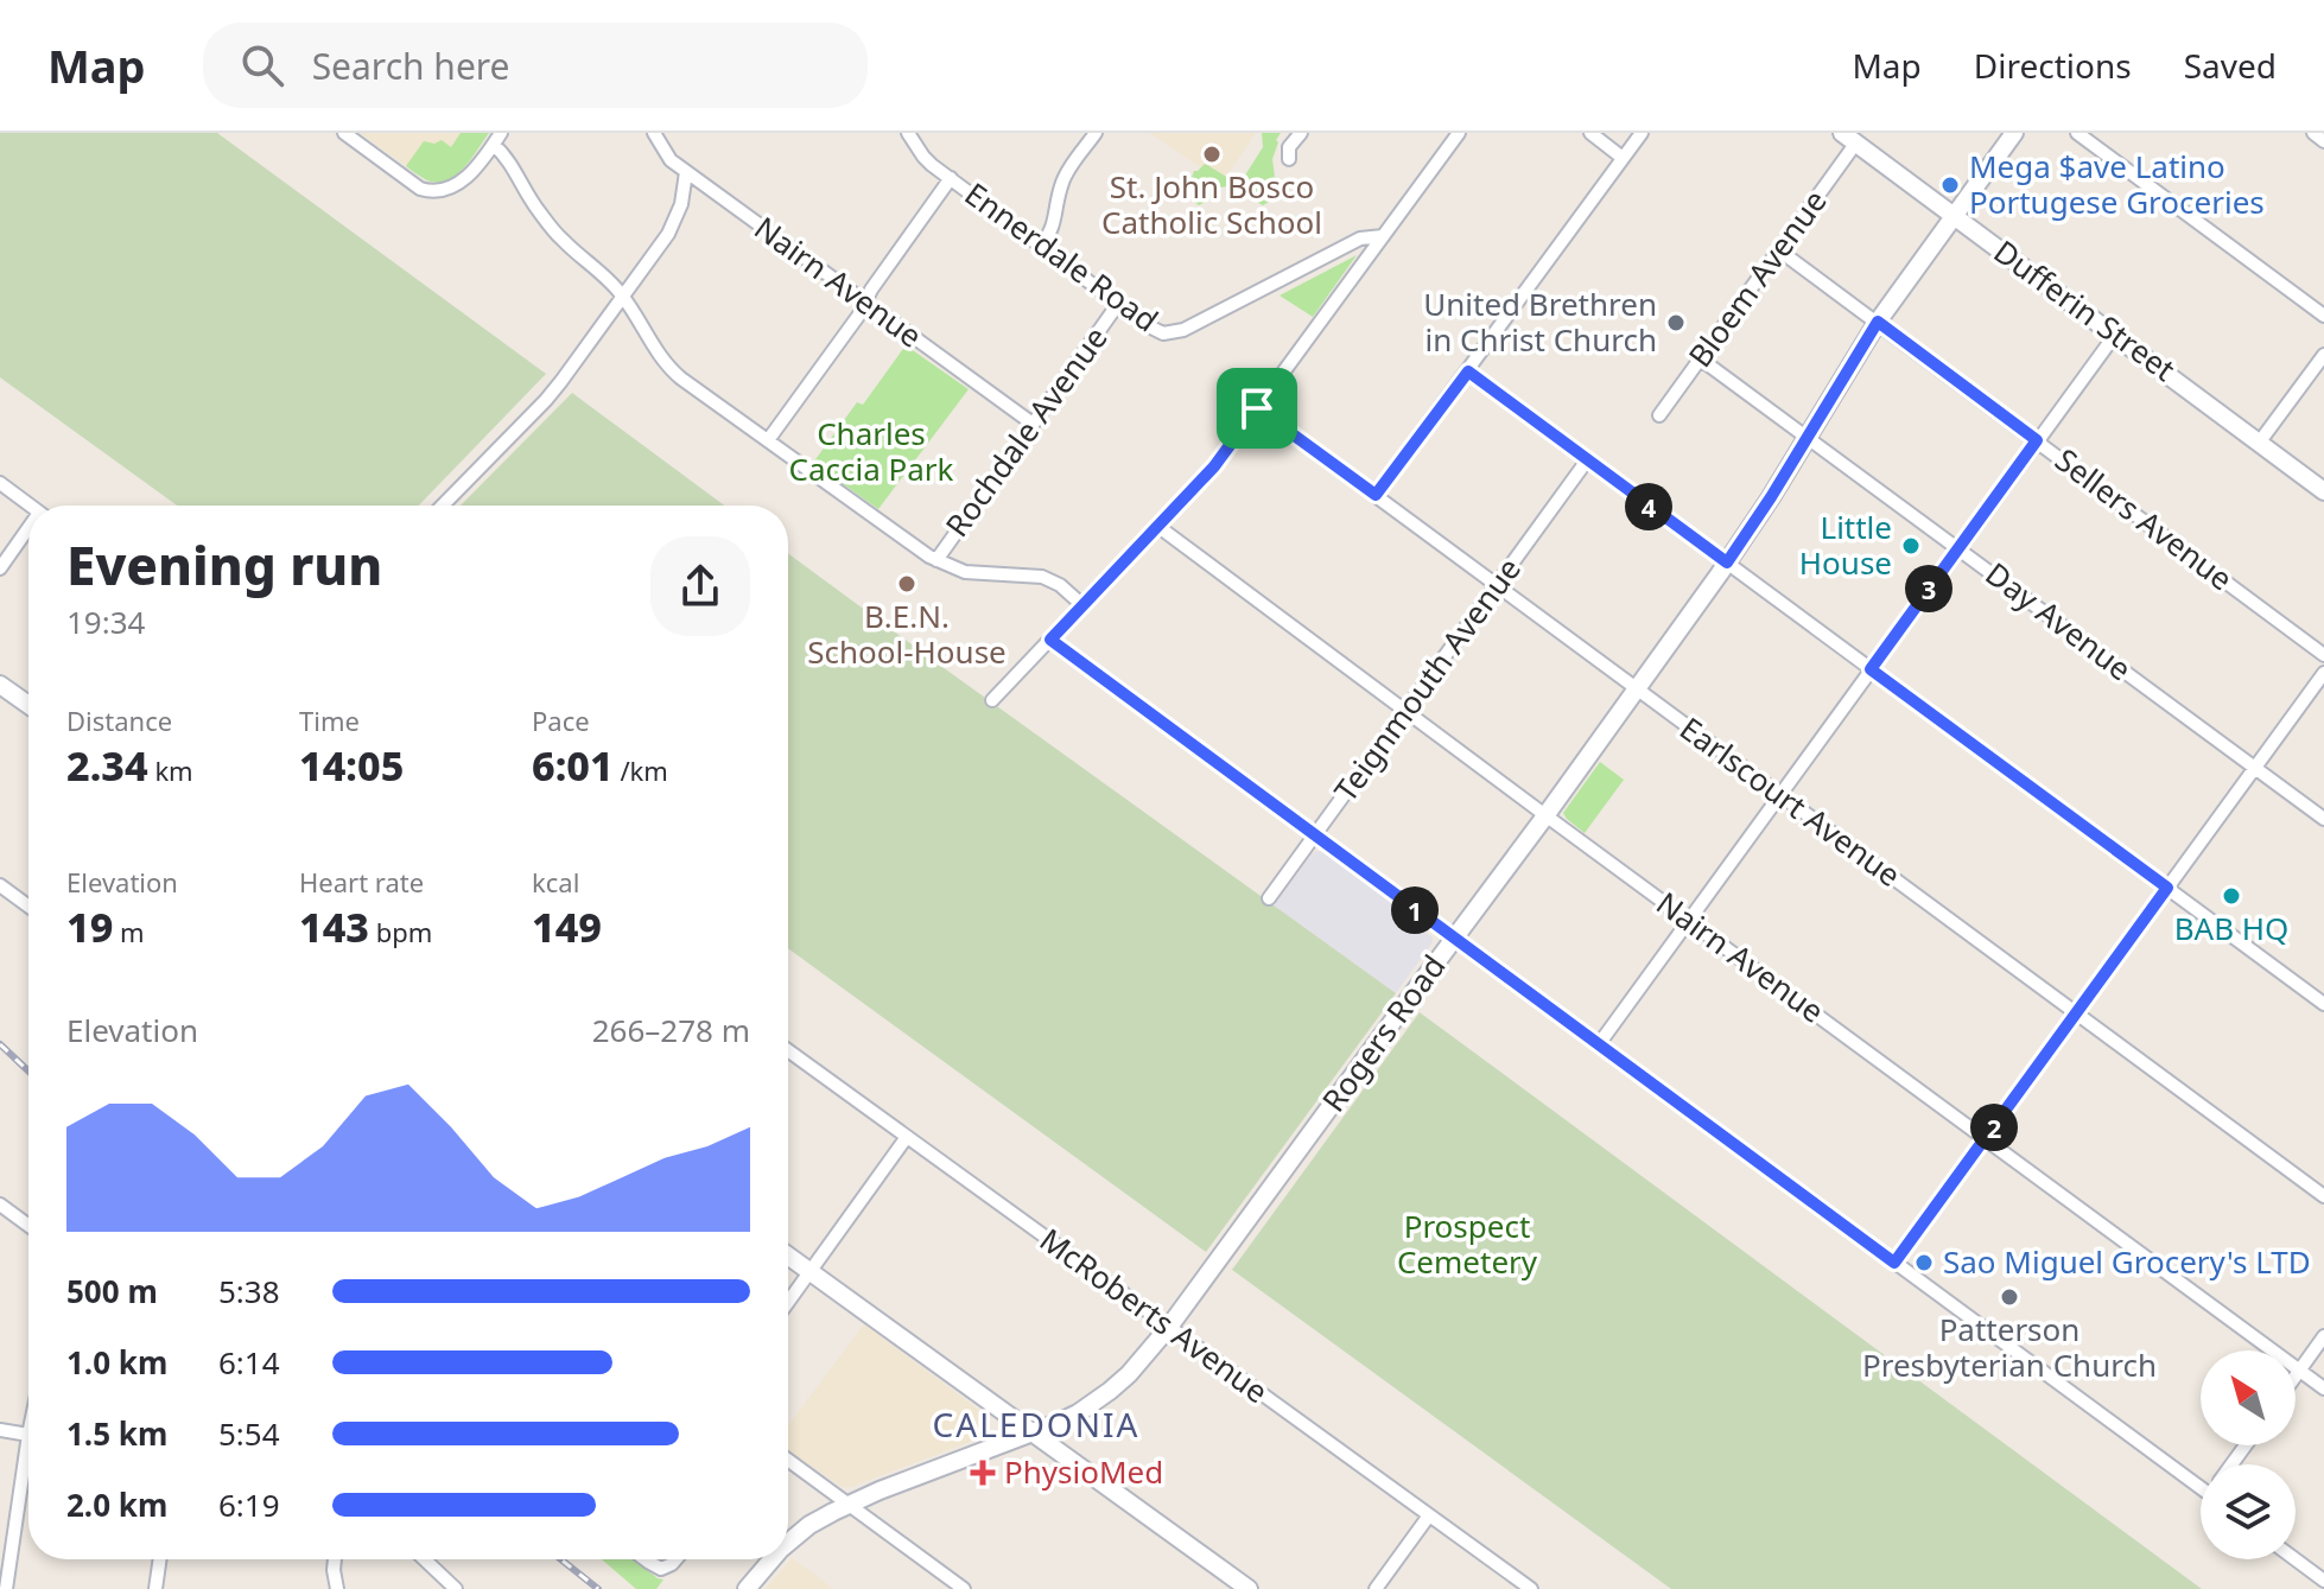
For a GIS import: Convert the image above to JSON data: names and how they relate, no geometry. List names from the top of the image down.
{
  "streets": {
    "street": [
      "Ennerdale Road",
      "Bloem Avenue",
      "Nairn Avenue",
      "Dufferin Street",
      "Rochdale Avenue",
      "Sellers Avenue",
      "Day Avenue",
      "Teignmouth Avenue",
      "Earlscourt Avenue",
      "Rogers Road",
      "McRoberts Avenue"
    ]
  },
  "crossings": [
    ["Ennerdale Road", "Rochdale Avenue"],
    ["Bloem Avenue", "Dufferin Street"],
    ["Bloem Avenue", "Sellers Avenue"],
    ["Bloem Avenue", "Day Avenue"],
    ["Nairn Avenue", "Rochdale Avenue"],
    ["Nairn Avenue", "Teignmouth Avenue"],
    ["Nairn Avenue", "Rogers Road"],
    ["Dufferin Street", "Rogers Road"],
    ["Sellers Avenue", "Rogers Road"],
    ["Day Avenue", "Rogers Road"],
    ["Teignmouth Avenue", "Earlscourt Avenue"],
    ["Earlscourt Avenue", "Rogers Road"],
    ["Rogers Road", "McRoberts Avenue"]
  ],
  "districts": ["CALEDONIA"],
  "parks": ["Charles Caccia Park", "Prospect Cemetery"],
  "places": {
    "other": [
      "St. John Bosco Catholic School",
      "Mega $ave Latino Portugese Groceries",
      "United Brethren in Christ Church",
      "Little House",
      "B.E.N. School-House",
      "BAB HQ",
      "Sao Miguel Grocery's LTD",
      "Patterson Presbyterian Church"
    ],
    "health": ["PhysioMed"]
  },
  "north": "top left",
  "page": {
    "header": "Map",
    "search": "Search here",
    "nav": ["Map", "Directions", "Saved"],
    "pins": [
      "4",
      "3",
      "1",
      "2"
    ],
    "heading": ["Evening run", "19:34"],
    "stats": [
      ["Distance", "2.34 km"],
      ["Time", "14:05"],
      ["Pace", "6:01 /km"],
      ["Elevation", "19 m"],
      ["Heart rate", "143 bpm"],
      ["kcal", "149"]
    ],
    "chart": ["Elevation", "266–278 m"],
    "list": [
      {
        "name": "500 m",
        "note": "5:38"
      },
      {
        "name": "1.0 km",
        "note": "6:14"
      },
      {
        "name": "1.5 km",
        "note": "5:54"
      },
      {
        "name": "2.0 km",
        "note": "6:19"
      }
    ]
  }
}
